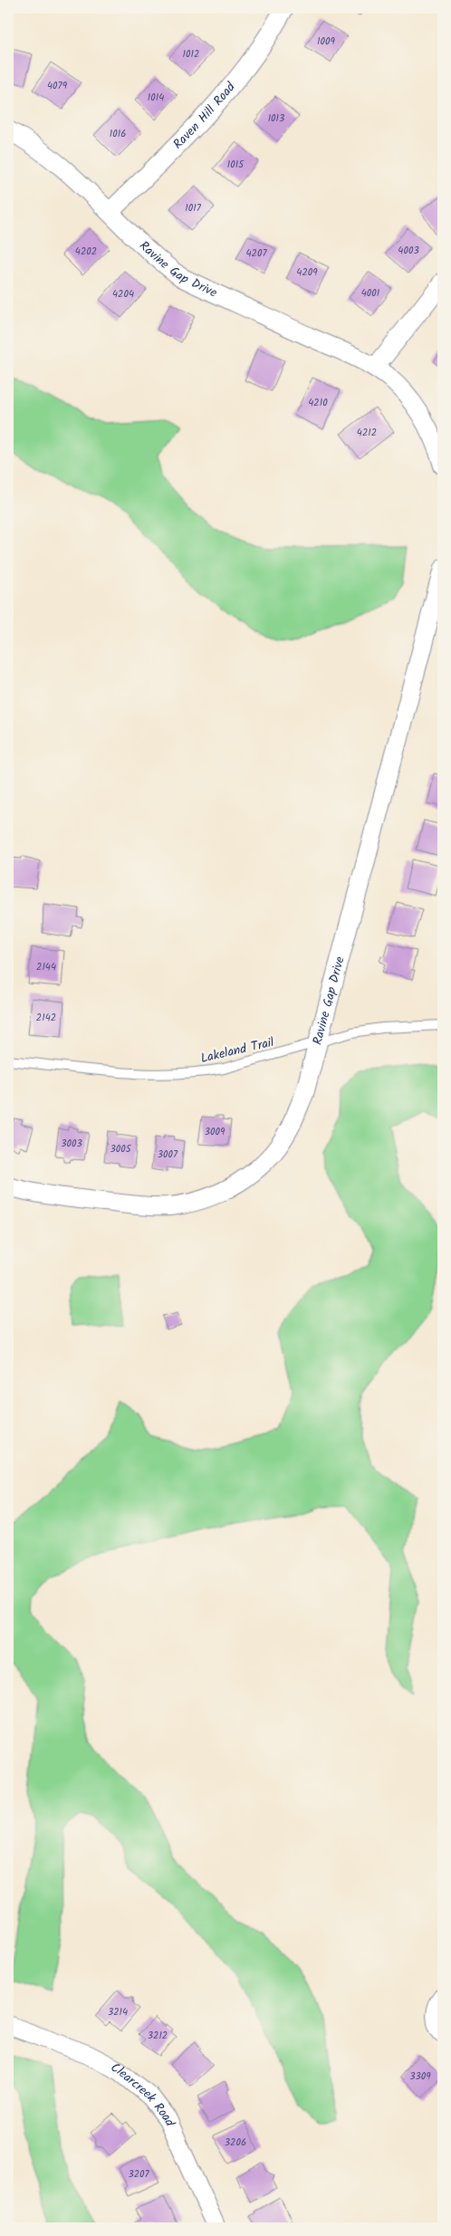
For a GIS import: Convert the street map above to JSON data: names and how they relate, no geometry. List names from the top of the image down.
{
  "streets": {
    "street": ["Raven Hill Road", "Ravine Gap Drive", "Clearcreek Road"],
    "lane": ["Lakeland Trail"]
  },
  "crossings": [
    ["Raven Hill Road", "Ravine Gap Drive"],
    ["Ravine Gap Drive", "Lakeland Trail"]
  ],
  "house_numbers": [
    "1009",
    "1012",
    "4079",
    "1014",
    "1013",
    "1016",
    "1015",
    "1017",
    "4003",
    "4202",
    "4207",
    "4209",
    "4001",
    "4204",
    "4210",
    "4212",
    "2144",
    "2142",
    "3009",
    "3003",
    "3005",
    "3007",
    "3214",
    "3212",
    "3309",
    "3206",
    "3207"
  ]
}
